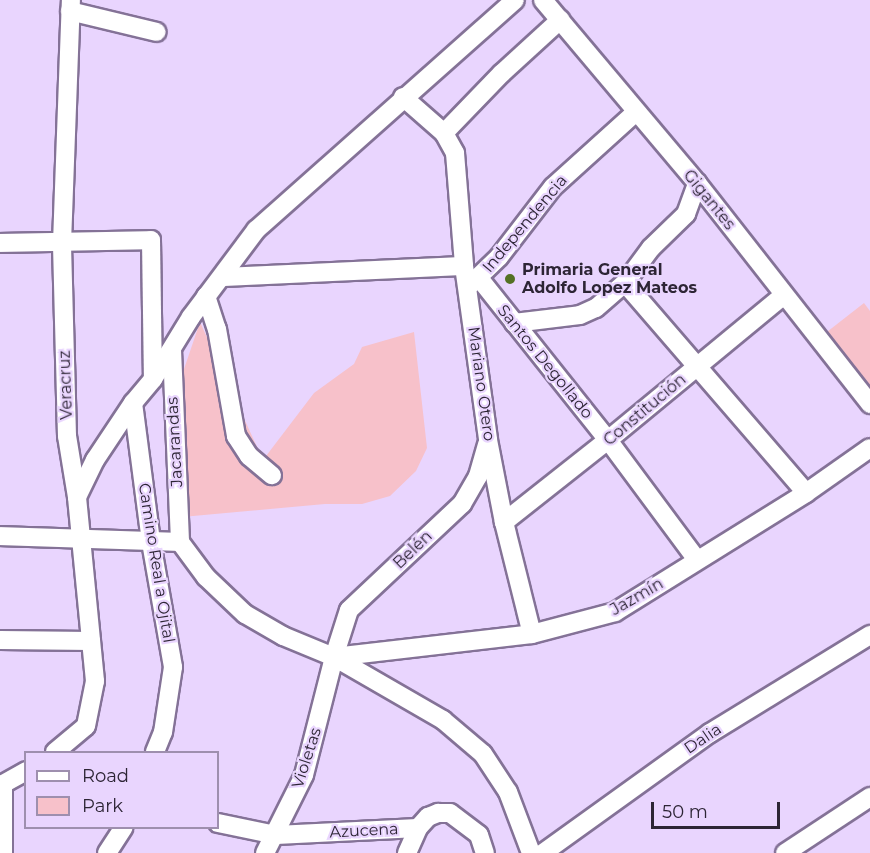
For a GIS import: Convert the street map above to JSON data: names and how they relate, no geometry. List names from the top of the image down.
{
  "streets": {
    "street": [
      "Gigantes",
      "Independencia",
      "Santos Degollado",
      "Mariano Otero",
      "Veracruz",
      "Constitución",
      "Jacarandas",
      "Belén",
      "Camino Real a Ojital",
      "Jazmín",
      "Dalia",
      "Violetas",
      "Azucena"
    ]
  },
  "crossings": [
    ["Gigantes", "Independencia"],
    ["Gigantes", "Constitución"],
    ["Independencia", "Santos Degollado"],
    ["Independencia", "Mariano Otero"],
    ["Santos Degollado", "Mariano Otero"],
    ["Santos Degollado", "Constitución"],
    ["Santos Degollado", "Jazmín"],
    ["Mariano Otero", "Constitución"],
    ["Mariano Otero", "Belén"],
    ["Mariano Otero", "Jazmín"],
    ["Belén", "Jazmín"],
    ["Belén", "Violetas"],
    ["Jazmín", "Violetas"],
    ["Violetas", "Azucena"]
  ],
  "places": ["Primaria General Adolfo Lopez Mateos"],
  "legend": ["Road", "Park"],
  "scale_bar": "50 m"
}
